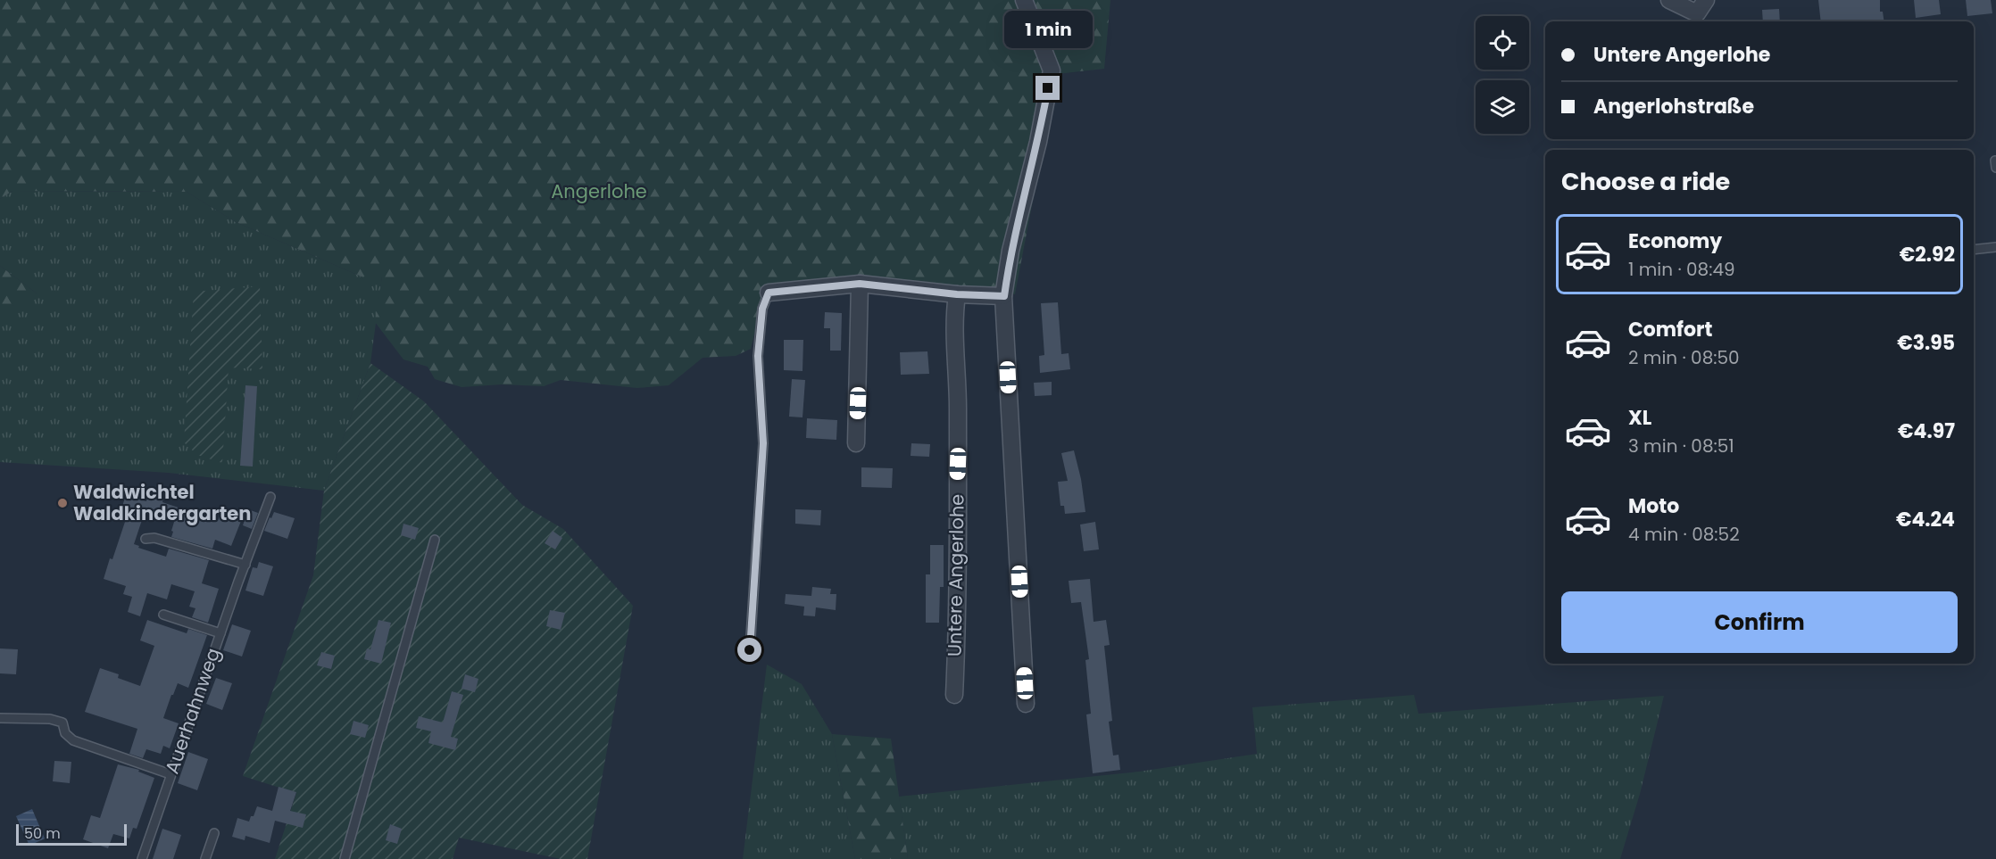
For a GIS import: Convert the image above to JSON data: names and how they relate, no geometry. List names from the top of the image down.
{
  "streets": {
    "street": ["Untere Angerlohe"],
    "lane": ["Auerhahnweg"]
  },
  "parks": ["Angerlohe"],
  "places": ["Waldwichtel Waldkindergarten"],
  "scale_bar": "50 m",
  "page": {
    "bubble": "1 min",
    "banner": ["Untere Angerlohe", "Angerlohstraße"],
    "heading": "Choose a ride",
    "list": [
      {
        "name": "Economy",
        "note": "1 min · 08:49",
        "value": "€2.92"
      },
      {
        "name": "Comfort",
        "note": "2 min · 08:50",
        "value": "€3.95"
      },
      {
        "name": "XL",
        "note": "3 min · 08:51",
        "value": "€4.97"
      },
      {
        "name": "Moto",
        "note": "4 min · 08:52",
        "value": "€4.24"
      }
    ],
    "buttons": "Confirm",
    "scale": "50 m"
  }
}
